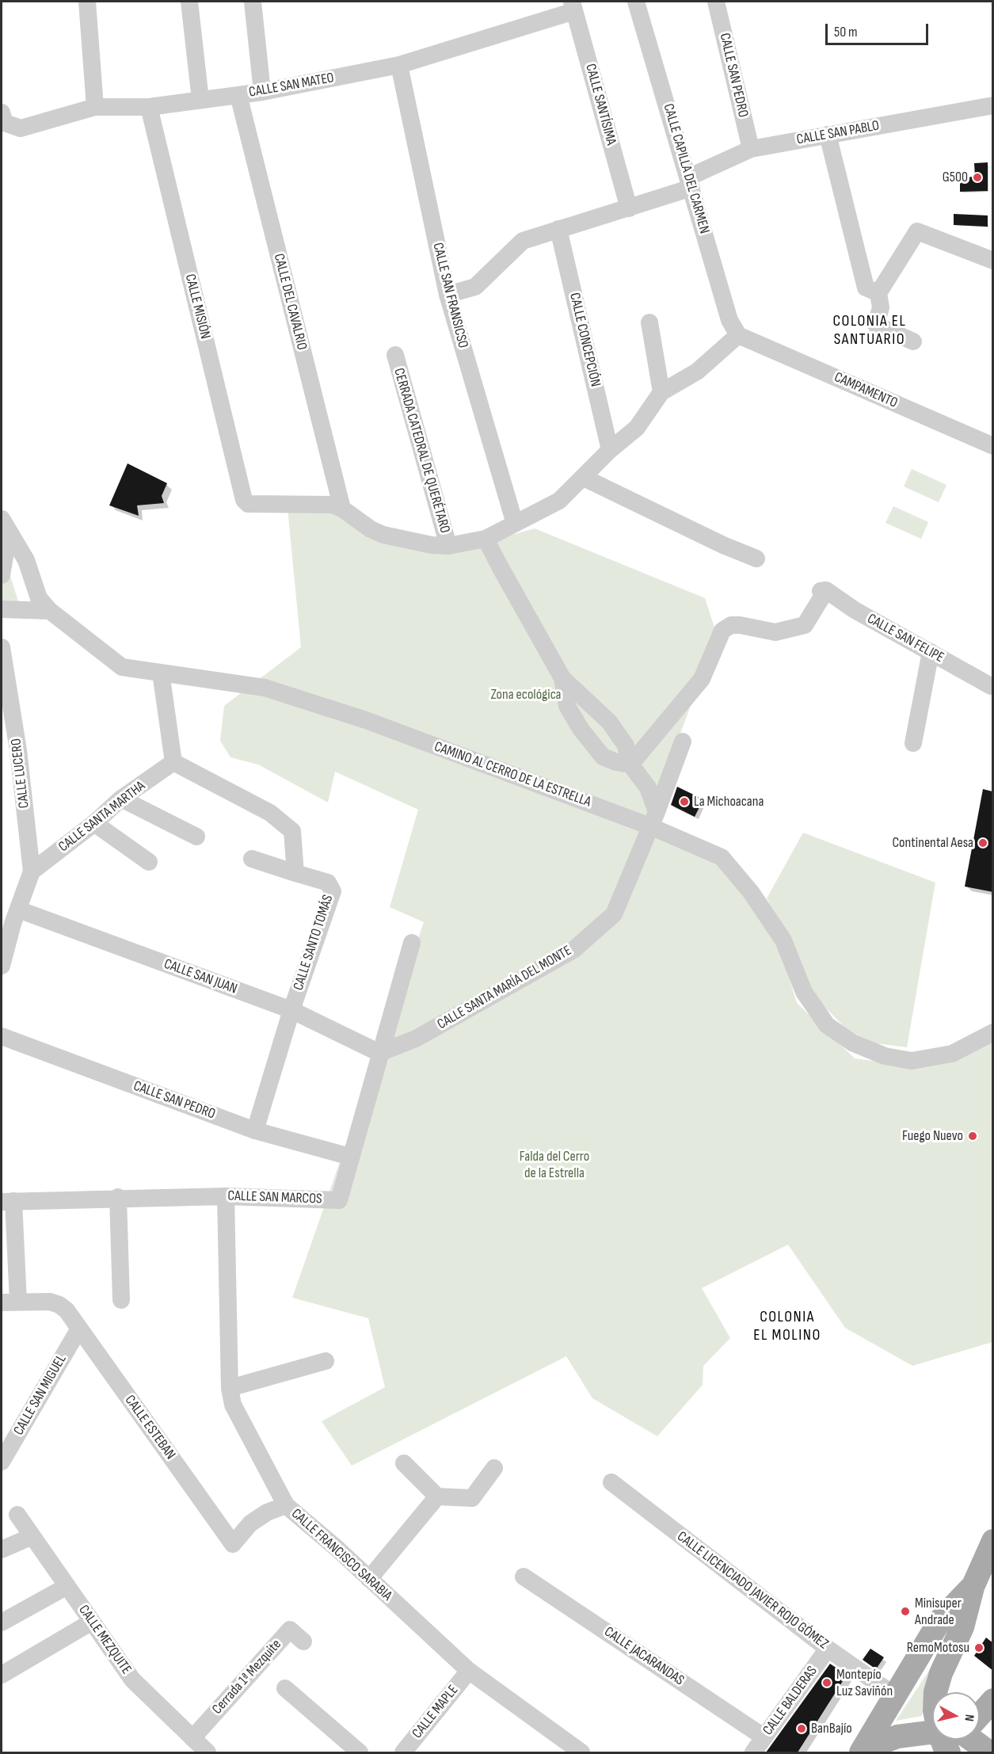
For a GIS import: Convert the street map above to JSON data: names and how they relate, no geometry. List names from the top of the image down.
{
  "streets": {
    "street": [
      "CALLE SAN PEDRO",
      "CALLE SAN MATEO",
      "CALLE SANTÍSIMA",
      "CALLE SAN PABLO",
      "CALLE CAPILLA DEL CARMEN",
      "CALLE SAN FRANSICSO",
      "CALLE DEL CAVALRIO",
      "CALLE MISIÓN",
      "CALLE CONCEPCIÓN",
      "CAMPAMENTO",
      "CERRADA CATEDRAL DE QUERÉTARO",
      "CALLE SAN FELIPE",
      "CALLE LUCERO",
      "CAMINO AL CERRO DE LA ESTRELLA",
      "CALLE SANTA MARTHA",
      "CALLE SANTO TOMÁS",
      "CALLE SAN JUAN",
      "CALLE SANTA MARÍA DEL MONTE",
      "CALLE SAN MARCOS",
      "CALLE SAN MIGUEL",
      "CALLE ESTEBAN",
      "CALLE FRANCISCO SARABIA",
      "CALLE LICENCIADO JAVIER ROJO GÓMEZ",
      "CALLE MEZQUITE",
      "CALLE JACARANDAS",
      "Cerrada 1ª Mezquite",
      "CALLE BALDERAS",
      "CALLE MAPLE"
    ]
  },
  "crossings": [
    ["CALLE SAN PEDRO", "CALLE SAN PABLO"],
    ["CALLE SAN PEDRO", "CALLE SANTO TOMÁS"],
    ["CALLE SAN PEDRO", "CALLE SAN MARCOS"],
    ["CALLE SAN MATEO", "CALLE SANTÍSIMA"],
    ["CALLE SAN MATEO", "CALLE SAN FRANSICSO"],
    ["CALLE SAN MATEO", "CALLE DEL CAVALRIO"],
    ["CALLE SAN MATEO", "CALLE MISIÓN"],
    ["CALLE SANTÍSIMA", "CALLE SAN PABLO"],
    ["CALLE SAN PABLO", "CALLE CAPILLA DEL CARMEN"],
    ["CALLE SAN PABLO", "CALLE SAN FRANSICSO"],
    ["CALLE SAN PABLO", "CALLE CONCEPCIÓN"],
    ["CALLE CAPILLA DEL CARMEN", "CAMPAMENTO"],
    ["CALLE DEL CAVALRIO", "CALLE MISIÓN"],
    ["CALLE LUCERO", "CALLE SANTA MARTHA"],
    ["CAMINO AL CERRO DE LA ESTRELLA", "CALLE SANTA MARÍA DEL MONTE"],
    ["CALLE SANTO TOMÁS", "CALLE SAN JUAN"],
    ["CALLE SAN JUAN", "CALLE SANTA MARÍA DEL MONTE"],
    ["CALLE SAN JUAN", "CALLE SAN MARCOS"],
    ["CALLE SANTA MARÍA DEL MONTE", "CALLE SAN MARCOS"],
    ["CALLE SAN MARCOS", "CALLE FRANCISCO SARABIA"],
    ["CALLE SAN MIGUEL", "CALLE ESTEBAN"],
    ["CALLE ESTEBAN", "CALLE FRANCISCO SARABIA"],
    ["CALLE FRANCISCO SARABIA", "CALLE MAPLE"],
    ["CALLE LICENCIADO JAVIER ROJO GÓMEZ", "CALLE BALDERAS"],
    ["CALLE MEZQUITE", "Cerrada 1ª Mezquite"],
    ["CALLE JACARANDAS", "CALLE BALDERAS"]
  ],
  "districts": ["COLONIA EL SANTUARIO", "COLONIA EL MOLINO"],
  "parks": ["Zona ecológica", "Falda del Cerro de la Estrella"],
  "places": [
    "G500",
    "La Michoacana",
    "Continental Aesa",
    "Fuego Nuevo",
    "Minisuper Andrade",
    "RemoMotosu",
    "Montepío Luz Saviñón",
    "BanBajío"
  ],
  "scale_bar": "50 m",
  "north": "right"
}
